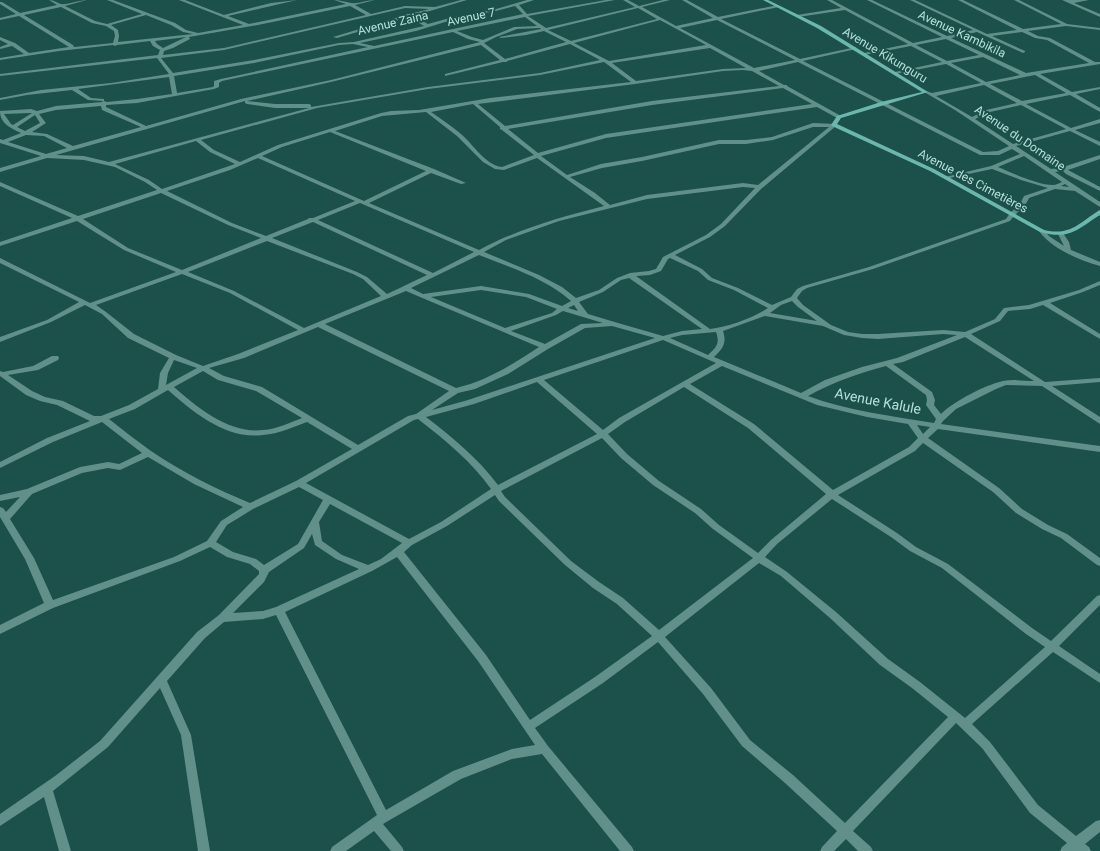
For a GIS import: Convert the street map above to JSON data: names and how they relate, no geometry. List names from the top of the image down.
{
  "streets": {
    "street": [
      "Avenue 7",
      "Avenue Zaina",
      "Avenue Kambikila",
      "Avenue Kikunguru",
      "Avenue du Domaine",
      "Avenue des Cimetières",
      "Avenue Kalule"
    ]
  },
  "crossings": [
    ["Avenue Kikunguru", "Avenue du Domaine"]
  ]
}
